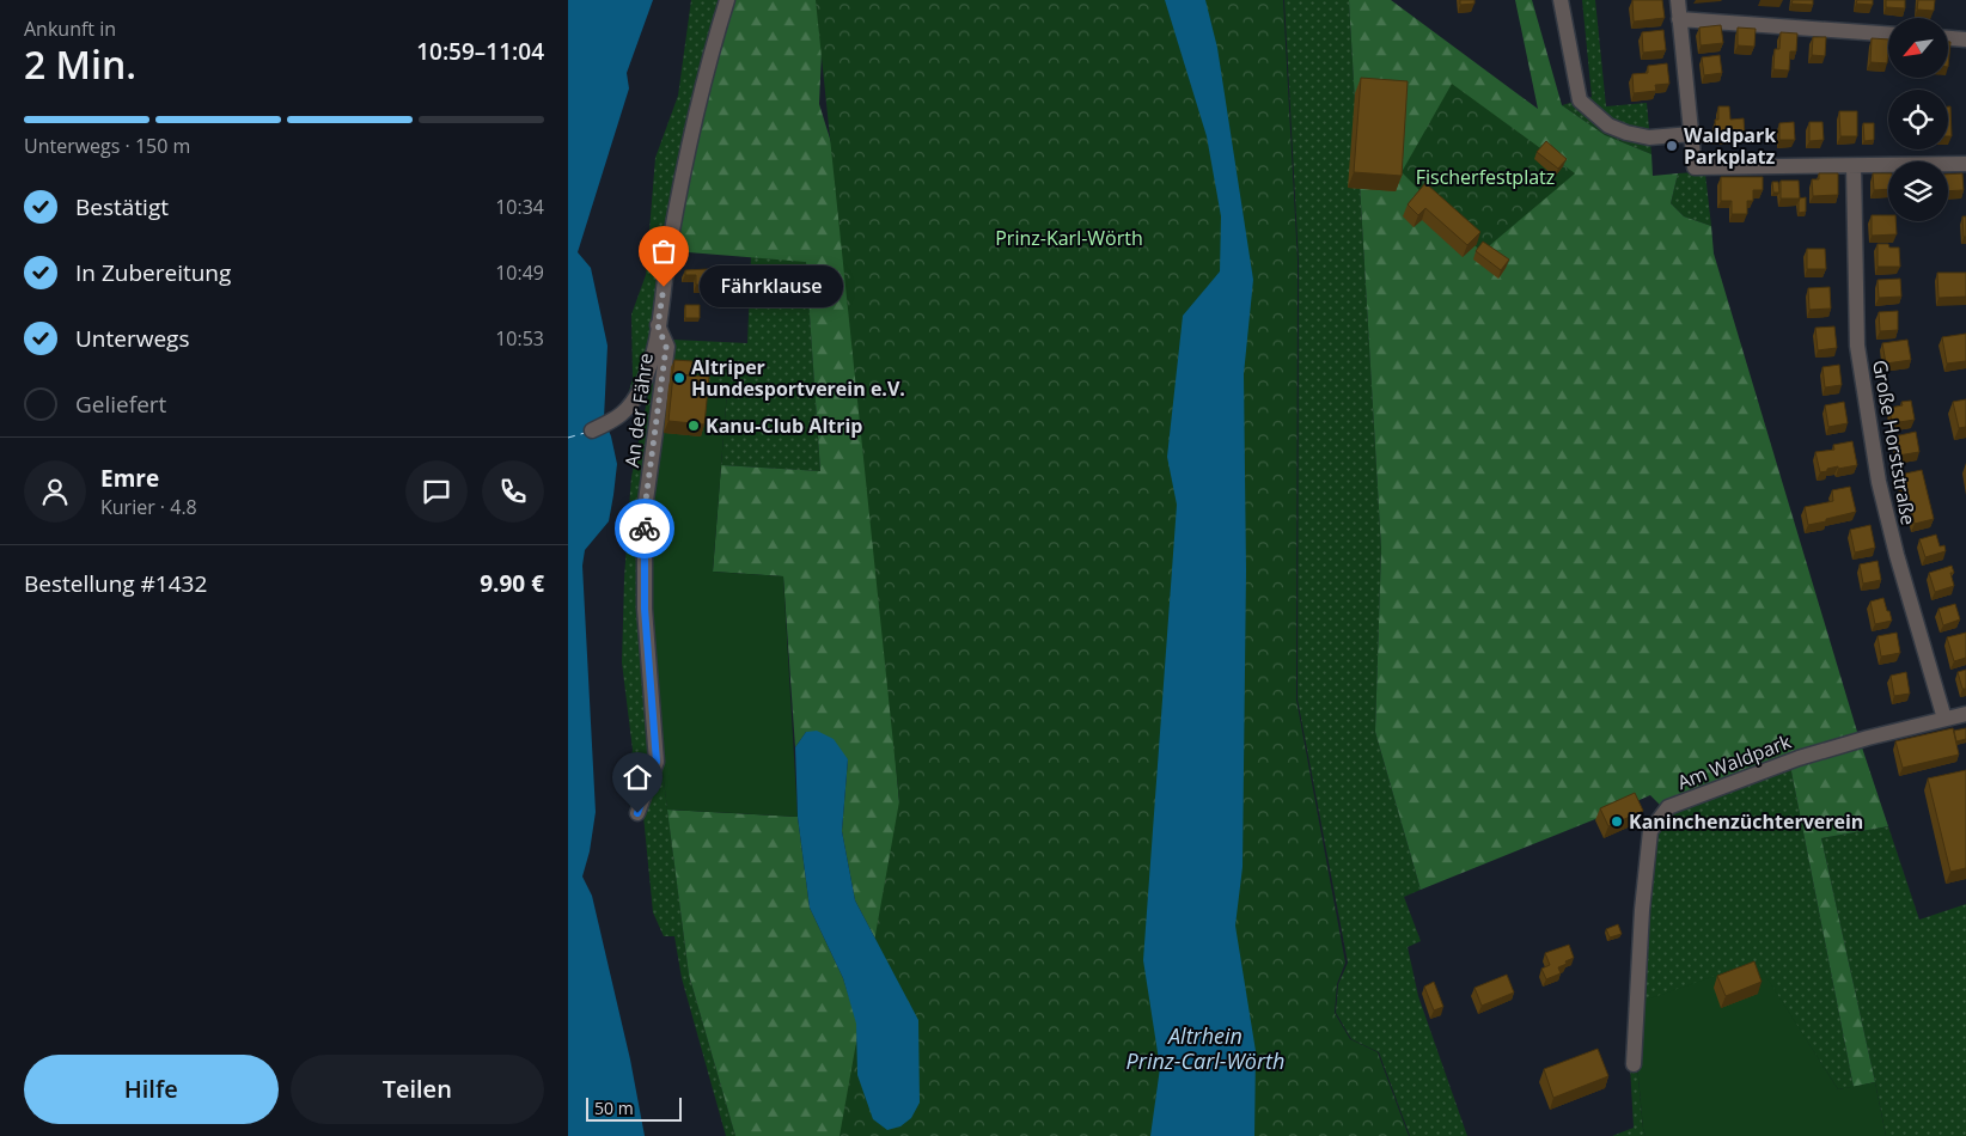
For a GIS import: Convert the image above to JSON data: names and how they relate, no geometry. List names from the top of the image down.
{
  "streets": {
    "street": ["An der Fähre", "Große Horststraße", "Am Waldpark"]
  },
  "crossings": [
    ["Große Horststraße", "Am Waldpark"]
  ],
  "water": ["Altrhein Prinz-Carl-Wörth"],
  "parks": ["Fischerfestplatz", "Prinz-Karl-Wörth"],
  "places": [
    "Waldpark Parkplatz",
    "Fährklause",
    "Altriper Hundesportverein e.V.",
    "Kanu-Club Altrip",
    "Kaninchenzüchterverein"
  ],
  "scale_bar": "50 m",
  "north": "bottom left",
  "page": {
    "heading": ["2 Min.", "Ankunft in", "10:59–11:04"],
    "panel": [
      "Emre",
      "Kurier · 4.8",
      "Bestellung #1432",
      "9.90 €"
    ],
    "bar": "Unterwegs · 150 m",
    "list": [
      ["Bestätigt", "10:34"],
      ["In Zubereitung", "10:49"],
      ["Unterwegs", "10:53"],
      "Geliefert"
    ],
    "bubble": "Fährklause",
    "buttons": ["Hilfe", "Teilen"],
    "scale": "50 m"
  }
}
